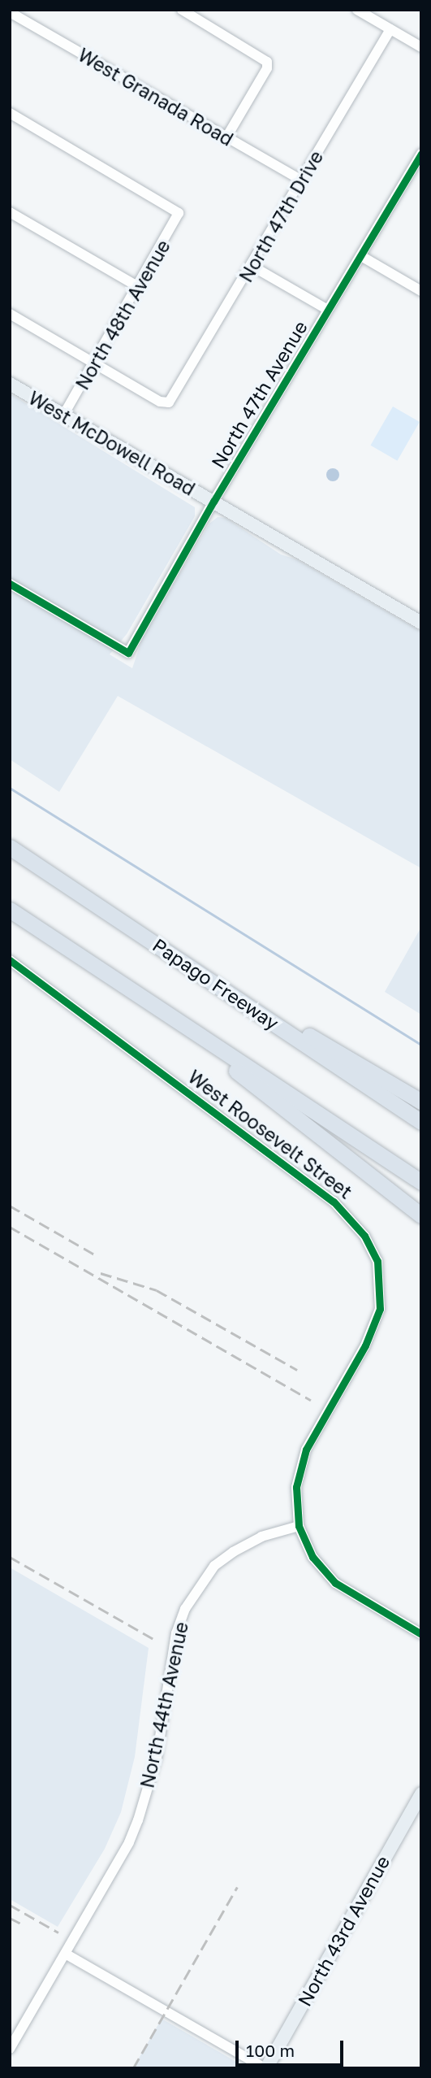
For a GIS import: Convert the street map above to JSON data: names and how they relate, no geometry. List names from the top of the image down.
{
  "streets": {
    "highway": ["Papago Freeway"],
    "main road": ["West McDowell Road", "North 43rd Avenue"],
    "street": [
      "West Granada Road",
      "North 47th Drive",
      "North 48th Avenue",
      "North 47th Avenue",
      "West Roosevelt Street",
      "North 44th Avenue"
    ]
  },
  "crossings": [
    ["West Granada Road", "North 47th Drive"],
    ["North 47th Drive", "North 48th Avenue"],
    ["North 48th Avenue", "West McDowell Road"],
    ["North 47th Avenue", "West McDowell Road"],
    ["West Roosevelt Street", "North 44th Avenue"]
  ],
  "scale_bar": "100 m"
}
